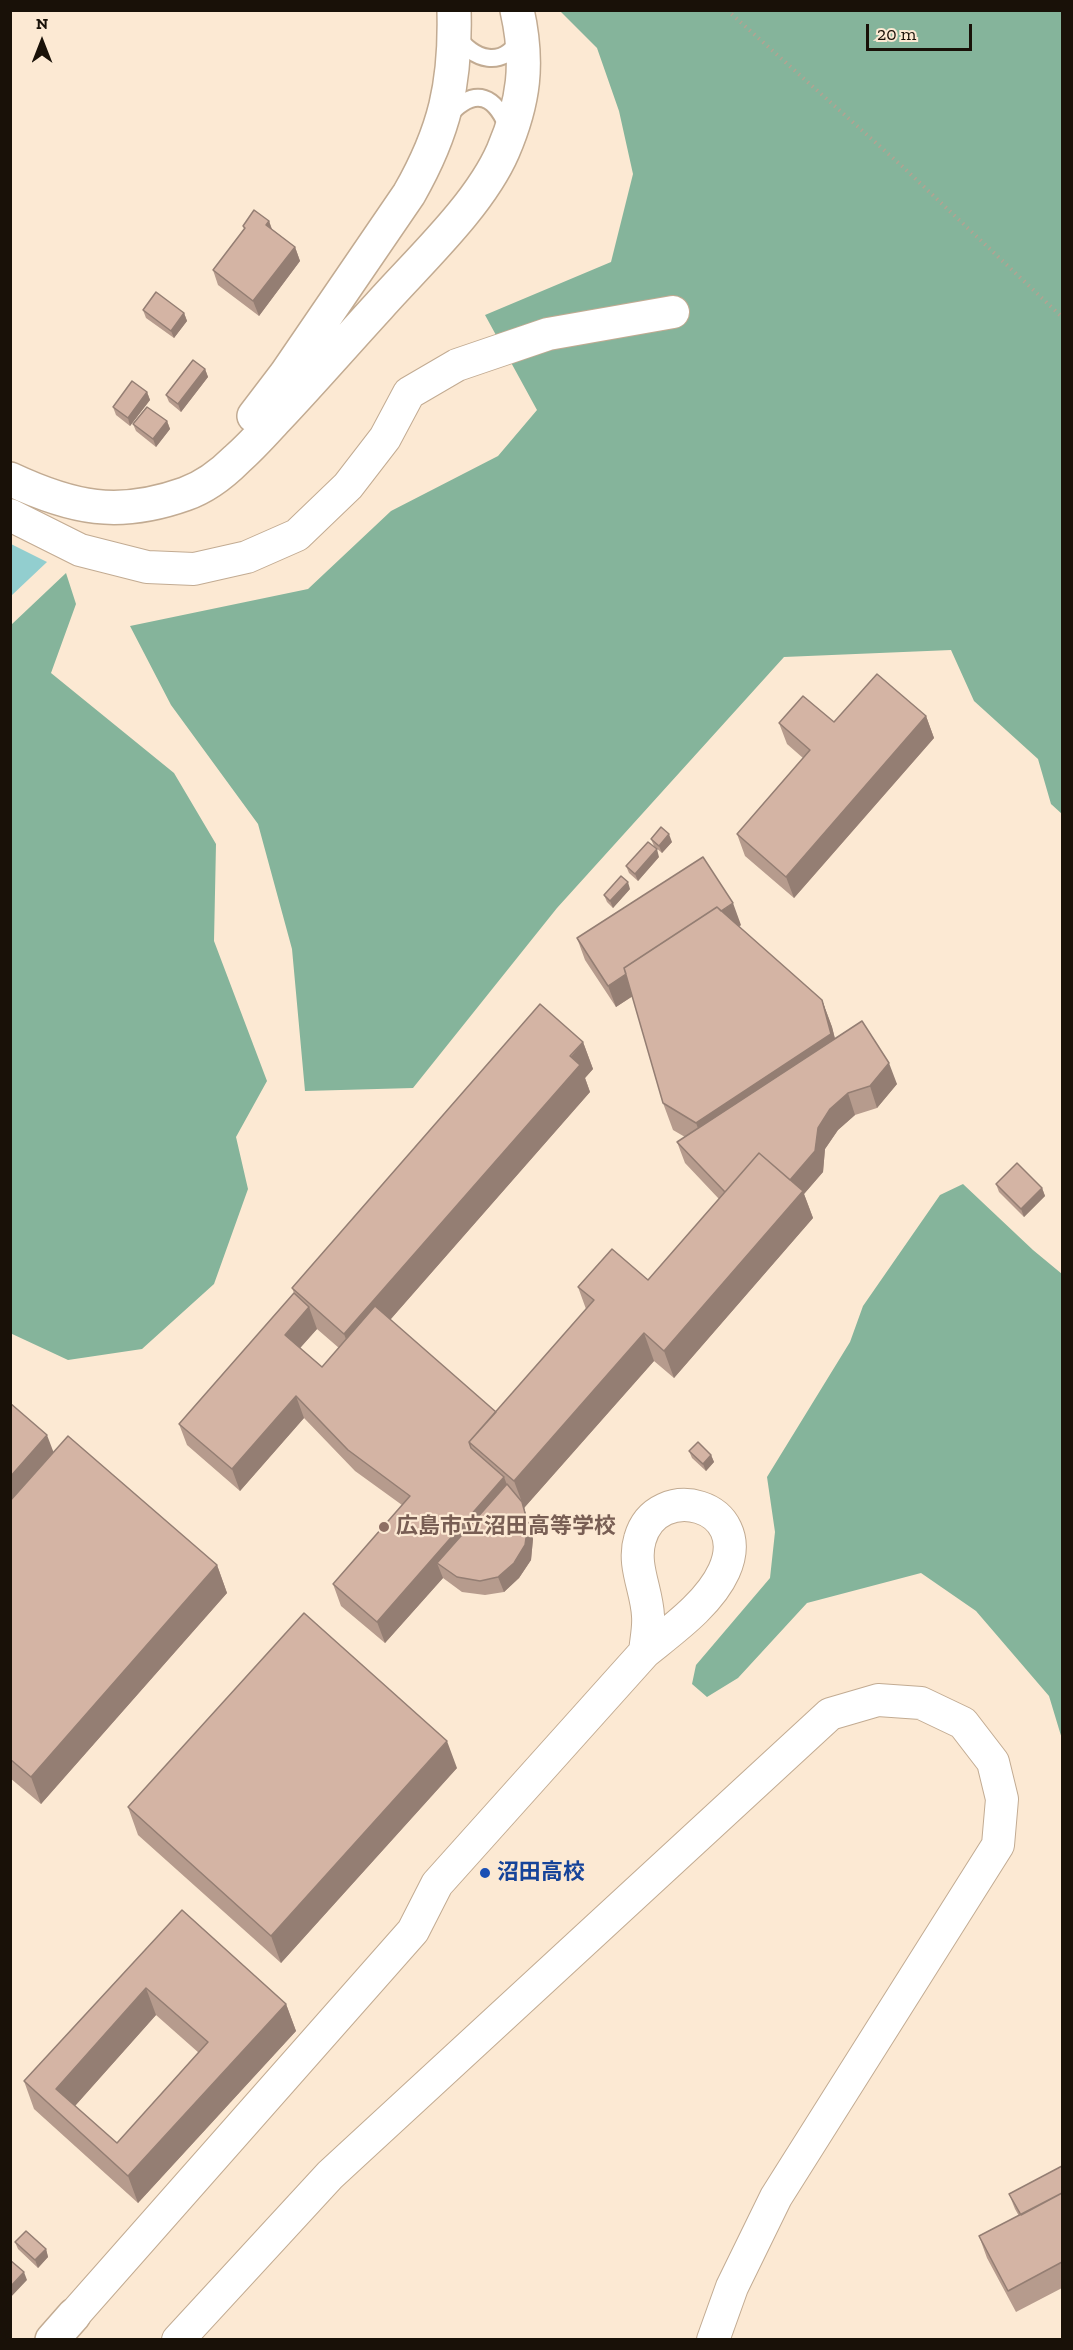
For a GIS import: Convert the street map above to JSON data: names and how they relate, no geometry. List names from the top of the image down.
{
  "places": ["広島市立沼田高等学校", "沼田高校"],
  "scale_bar": "20 m",
  "north": "top"
}
